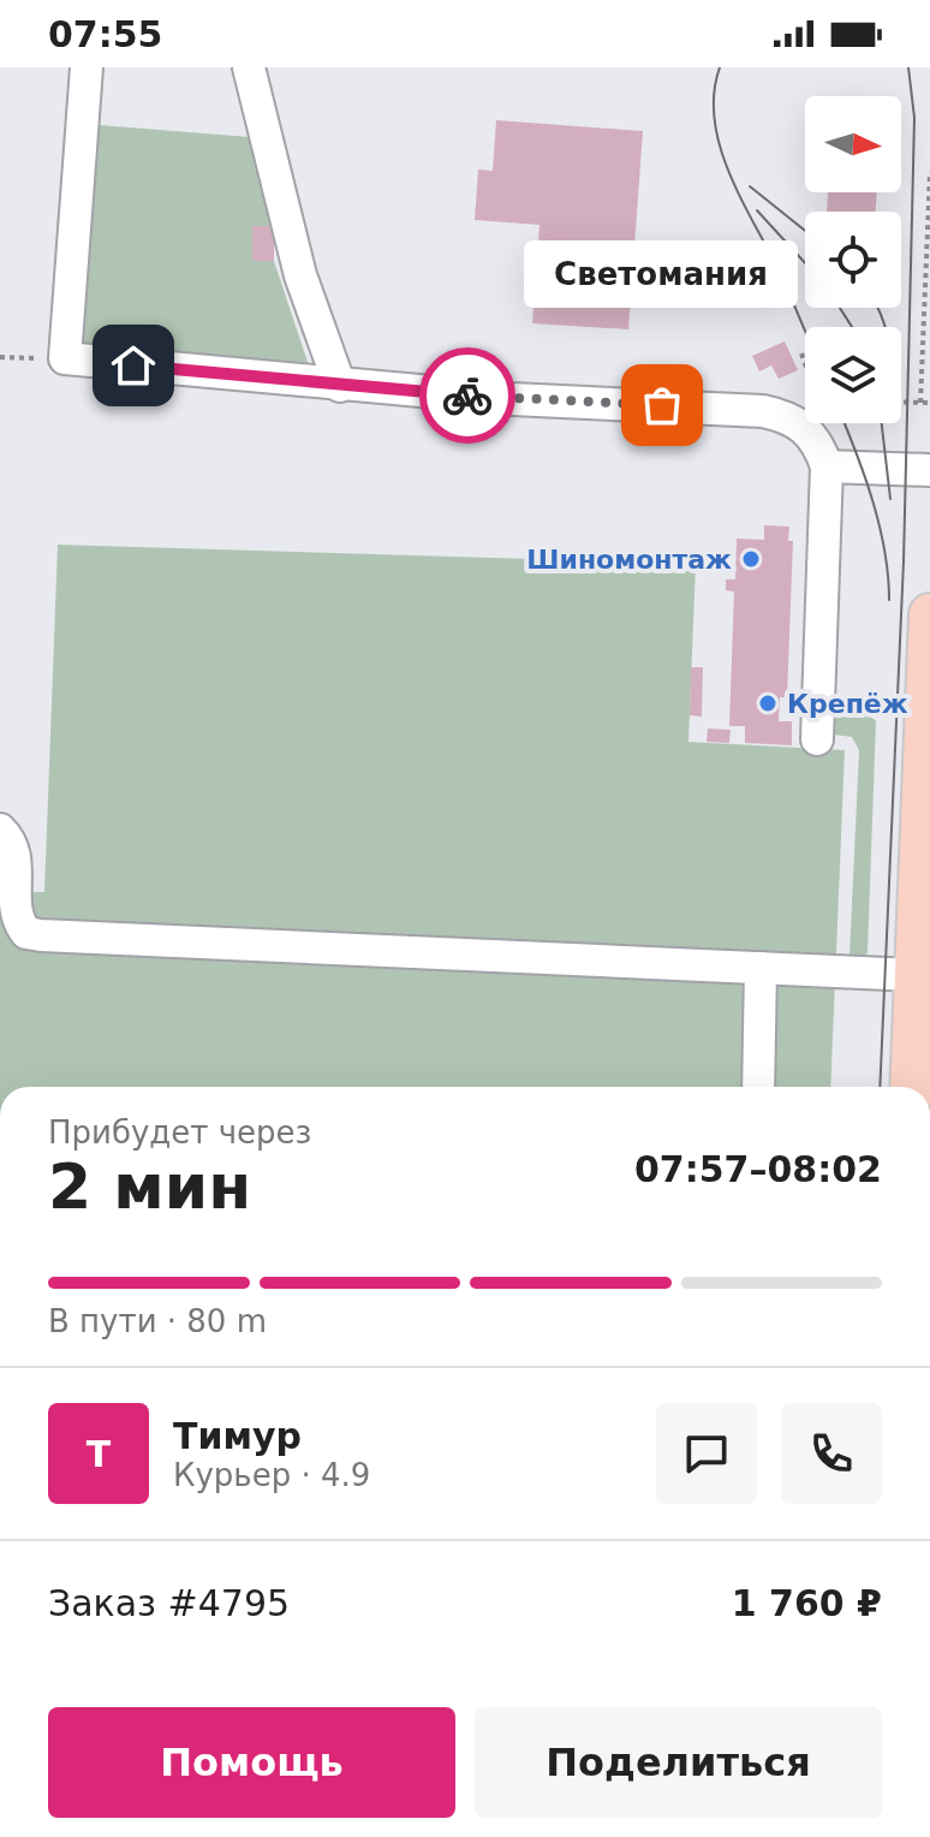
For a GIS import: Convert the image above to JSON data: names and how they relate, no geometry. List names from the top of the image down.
{
  "places": ["Светомания", "Шиномонтаж", "Крепёж"],
  "north": "right",
  "page": {
    "status": "07:55",
    "bubble": "Светомания",
    "heading": ["2 мин", "Прибудет через", "07:57–08:02"],
    "panel": [
      "Тимур",
      "Курьер · 4.9",
      "Заказ #4795",
      "1 760 ₽"
    ],
    "bar": "В пути · 80 m",
    "round": "Т",
    "buttons": ["Помощь", "Поделиться"]
  }
}
